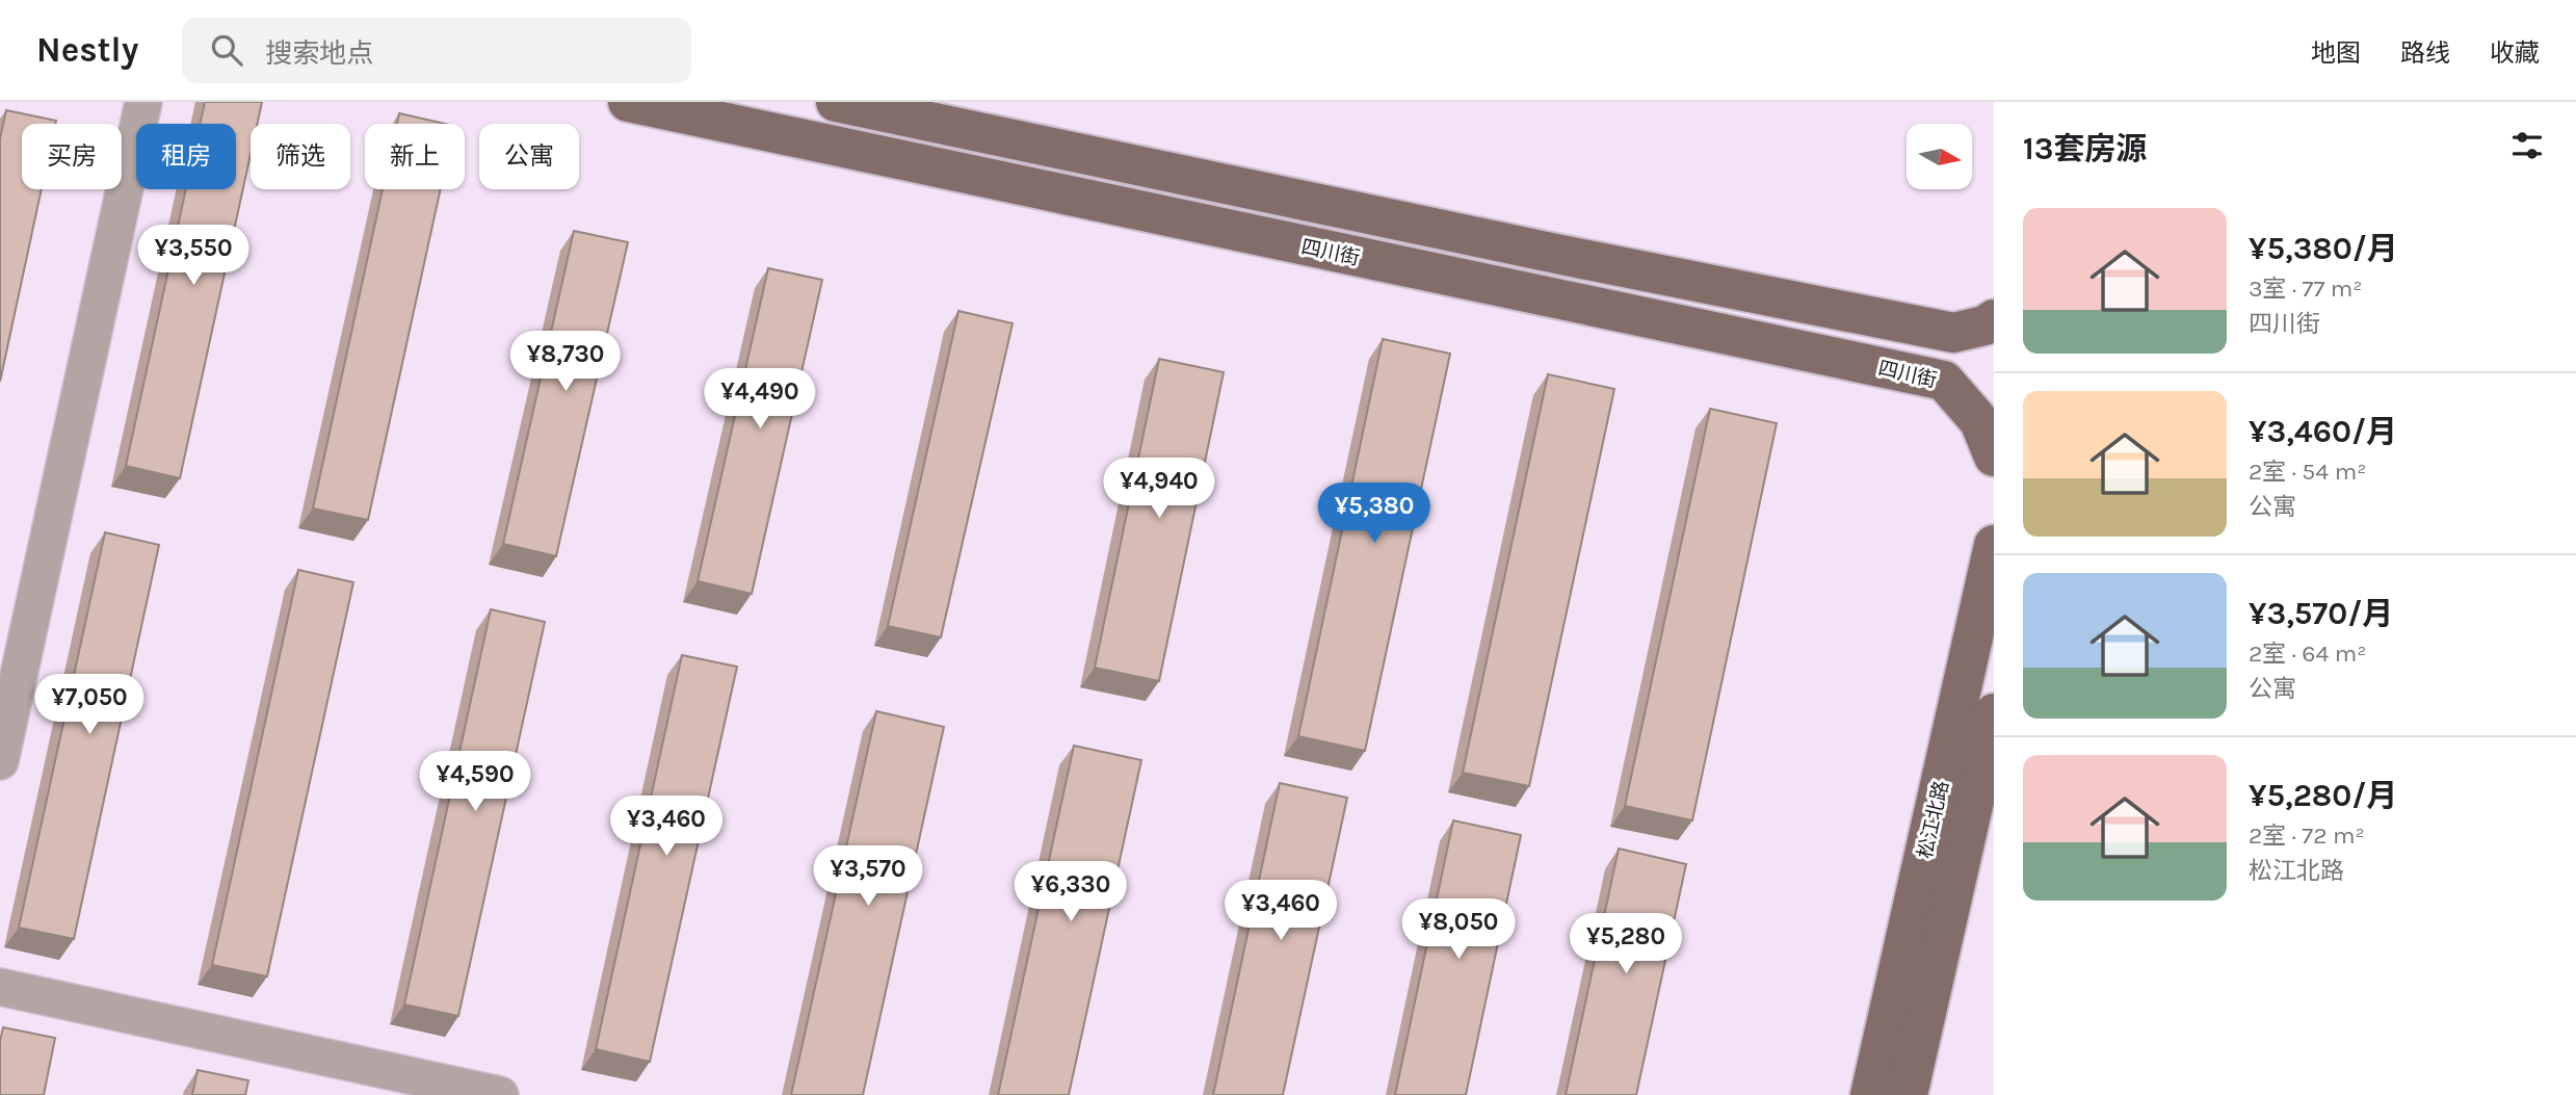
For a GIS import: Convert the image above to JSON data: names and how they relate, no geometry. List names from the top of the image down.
{
  "streets": {
    "main road": ["四川街", "松江北路"]
  },
  "north": "right",
  "page": {
    "header": "Nestly",
    "search": "搜索地点",
    "nav": ["地图", "路线", "收藏"],
    "heading": "13套房源",
    "chip": [
      "买房",
      "租房",
      "筛选",
      "新上",
      "公寓"
    ],
    "list": [
      {
        "name": "¥5,380/月",
        "note": "3室 · 77 m² · 四川街"
      },
      {
        "name": "¥3,460/月",
        "note": "2室 · 54 m² · 公寓"
      },
      {
        "name": "¥3,570/月",
        "note": "2室 · 64 m² · 公寓"
      },
      {
        "name": "¥5,280/月",
        "note": "2室 · 72 m² · 松江北路"
      }
    ],
    "price": [
      "¥3,550",
      "¥8,730",
      "¥4,490",
      "¥4,940",
      "¥5,380",
      "¥7,050",
      "¥4,590",
      "¥3,460",
      "¥3,570",
      "¥6,330",
      "¥3,460",
      "¥8,050",
      "¥5,280"
    ]
  }
}
